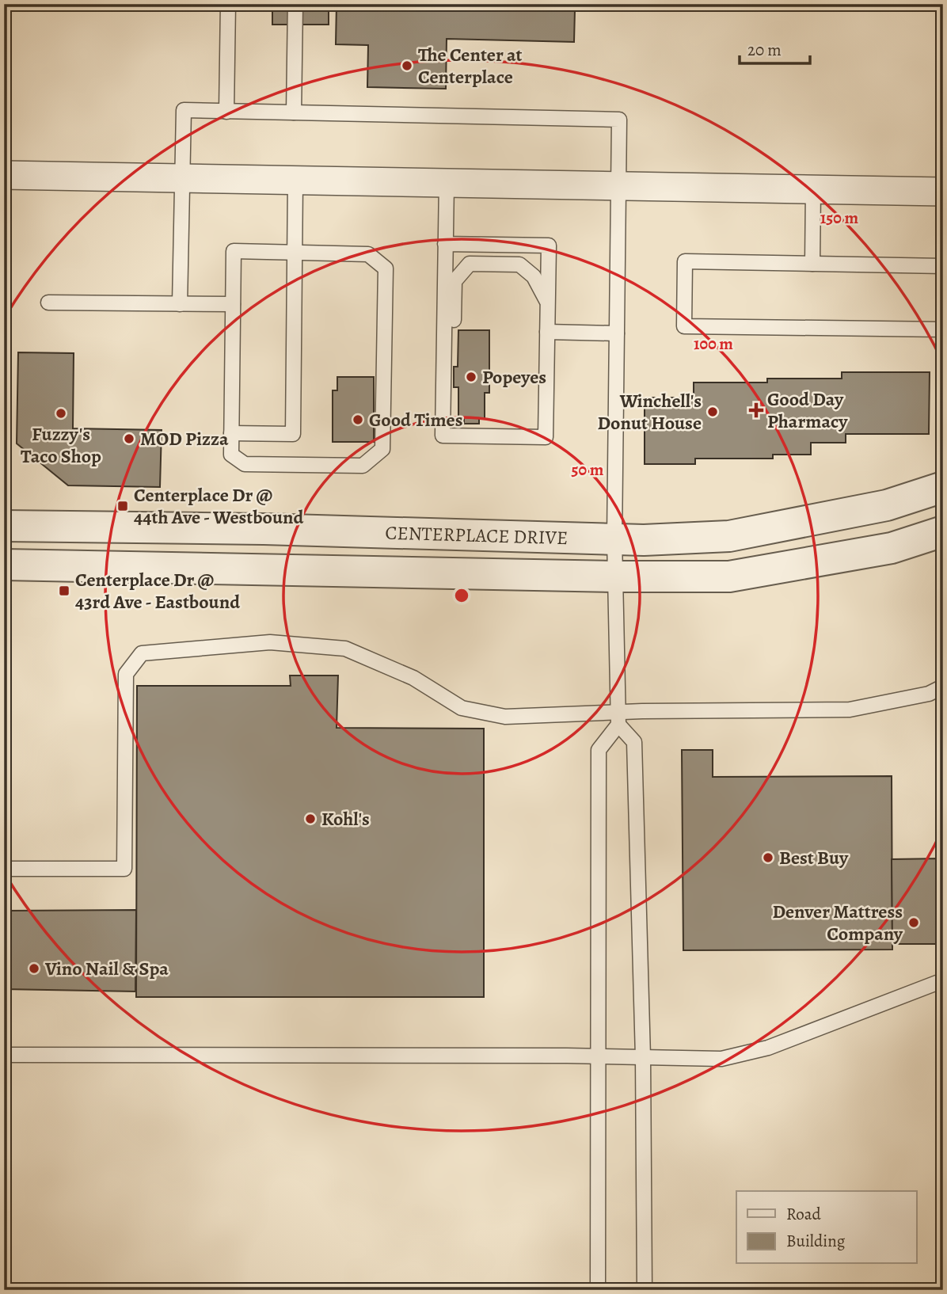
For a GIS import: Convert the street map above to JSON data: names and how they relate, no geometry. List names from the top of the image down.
{
  "streets": {
    "street": ["CENTERPLACE DRIVE"]
  },
  "places": {
    "other": [
      "The Center at Centerplace",
      "Popeyes",
      "Winchell's Donut House",
      "Fuzzy's Taco Shop",
      "Good Times",
      "MOD Pizza",
      "Kohl's",
      "Best Buy",
      "Denver Mattress Company",
      "Vino Nail & Spa"
    ],
    "health": ["Good Day Pharmacy"],
    "transit": ["Centerplace Dr @ 44th Ave - Westbound", "Centerplace Dr @ 43rd Ave - Eastbound"]
  },
  "legend": ["Road", "Building"],
  "scale_bar": "20 m",
  "rings": ["150 m", "100 m", "50 m"]
}
